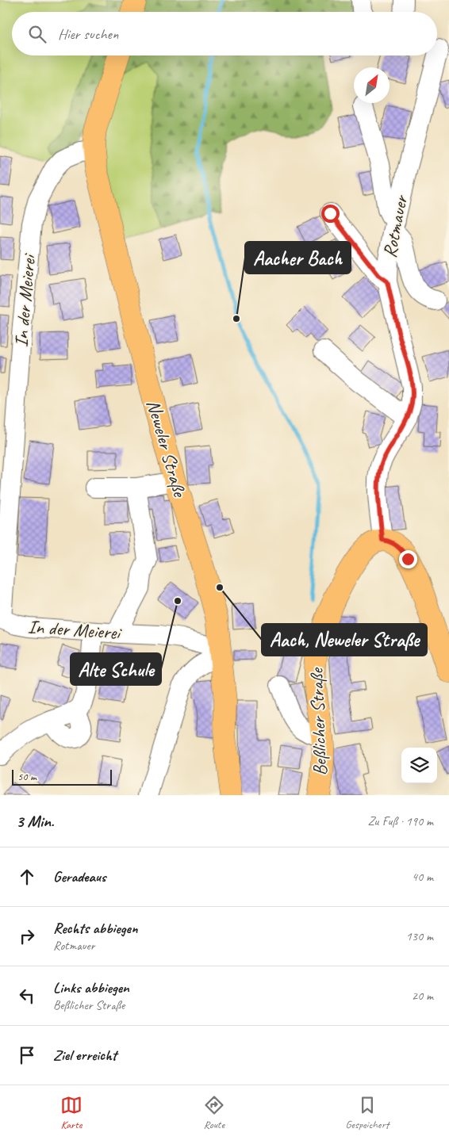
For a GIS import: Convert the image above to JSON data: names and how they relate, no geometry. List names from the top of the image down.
{
  "streets": {
    "main road": ["Neweler Straße", "Beßlicher Straße"],
    "street": ["Rotmauer", "In der Meierei"]
  },
  "crossings": [
    ["Rotmauer", "Beßlicher Straße"],
    ["In der Meierei", "Neweler Straße"]
  ],
  "places": ["Aacher Bach", "Aach, Neweler Straße", "Alte Schule"],
  "scale_bar": "50 m",
  "north": "top right",
  "page": {
    "search": "Hier suchen",
    "scale": "50 m",
    "heading": ["3 Min.", "Zu Fuß · 190 m"],
    "list": [
      ["Geradeaus", "40 m"],
      ["Rechts abbiegen", "Rotmauer", "130 m"],
      ["Links abbiegen", "Beßlicher Straße", "20 m"],
      "Ziel erreicht"
    ],
    "nav": ["Karte", "Route", "Gespeichert"]
  }
}
